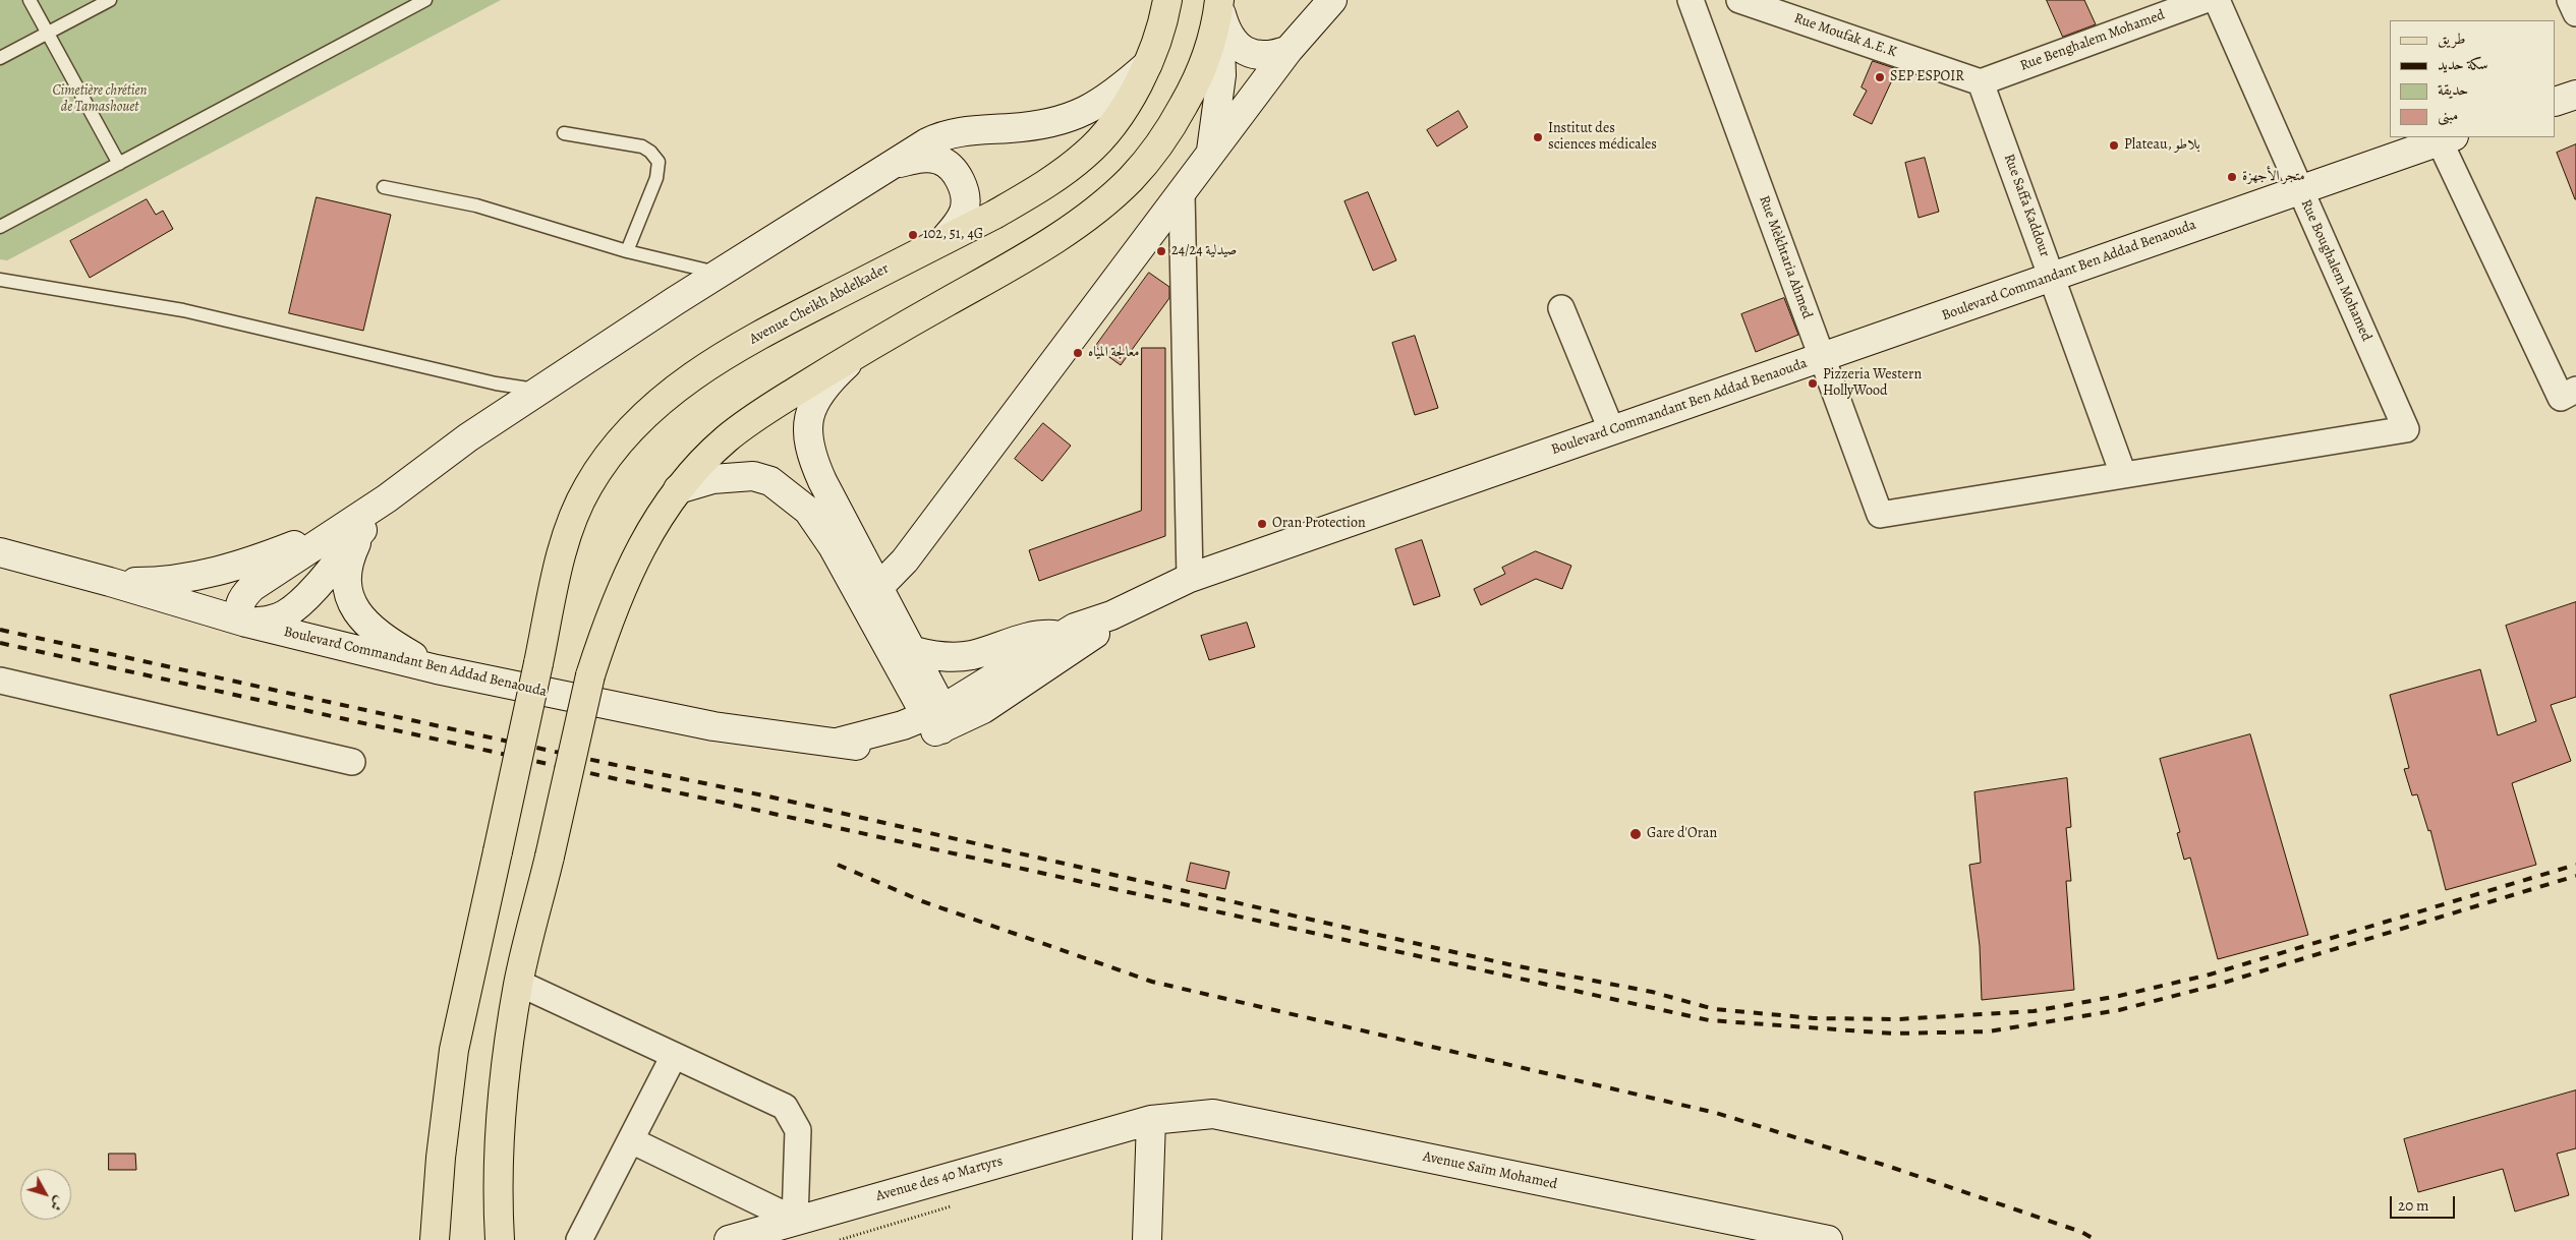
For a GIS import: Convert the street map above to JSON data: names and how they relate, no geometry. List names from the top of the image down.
{
  "streets": {
    "main road": ["Avenue Cheikh Abdelkader"],
    "street": [
      "Rue Moufak A.E.K",
      "Rue Benghalem Mohamed",
      "Rue Saffa Kaddour",
      "Rue Mèkhtaria Ahmed",
      "Boulevard Commandant Ben Addad Benaouda",
      "Rue Boughalem Mohamed",
      "Avenue Saïm Mohamed",
      "Avenue des 40 Martyrs"
    ]
  },
  "crossings": [
    ["Rue Moufak A.E.K", "Rue Benghalem Mohamed"],
    ["Rue Moufak A.E.K", "Rue Saffa Kaddour"],
    ["Rue Benghalem Mohamed", "Rue Saffa Kaddour"],
    ["Rue Saffa Kaddour", "Rue Mèkhtaria Ahmed"],
    ["Rue Saffa Kaddour", "Boulevard Commandant Ben Addad Benaouda"],
    ["Rue Saffa Kaddour", "Rue Boughalem Mohamed"],
    ["Rue Mèkhtaria Ahmed", "Boulevard Commandant Ben Addad Benaouda"],
    ["Rue Mèkhtaria Ahmed", "Rue Boughalem Mohamed"],
    ["Boulevard Commandant Ben Addad Benaouda", "Rue Boughalem Mohamed"],
    ["Avenue Saïm Mohamed", "Avenue des 40 Martyrs"]
  ],
  "parks": ["Cimetière chrétien de Tamashouet"],
  "places": [
    "SEP ESPOIR",
    "Institut des sciences médicales",
    "Plateau, بلاطو",
    "متجر الأجهزة",
    "102, 51, 4G",
    "صيدلية 24/24",
    "معالجة المياه",
    "Pizzeria Western HollyWood",
    "Oran Protection",
    "Gare d'Oran"
  ],
  "legend": [
    "طريق",
    "سكة حديد",
    "حديقة",
    "مبنى"
  ],
  "scale_bar": "20 m",
  "north": "bottom right"
}
